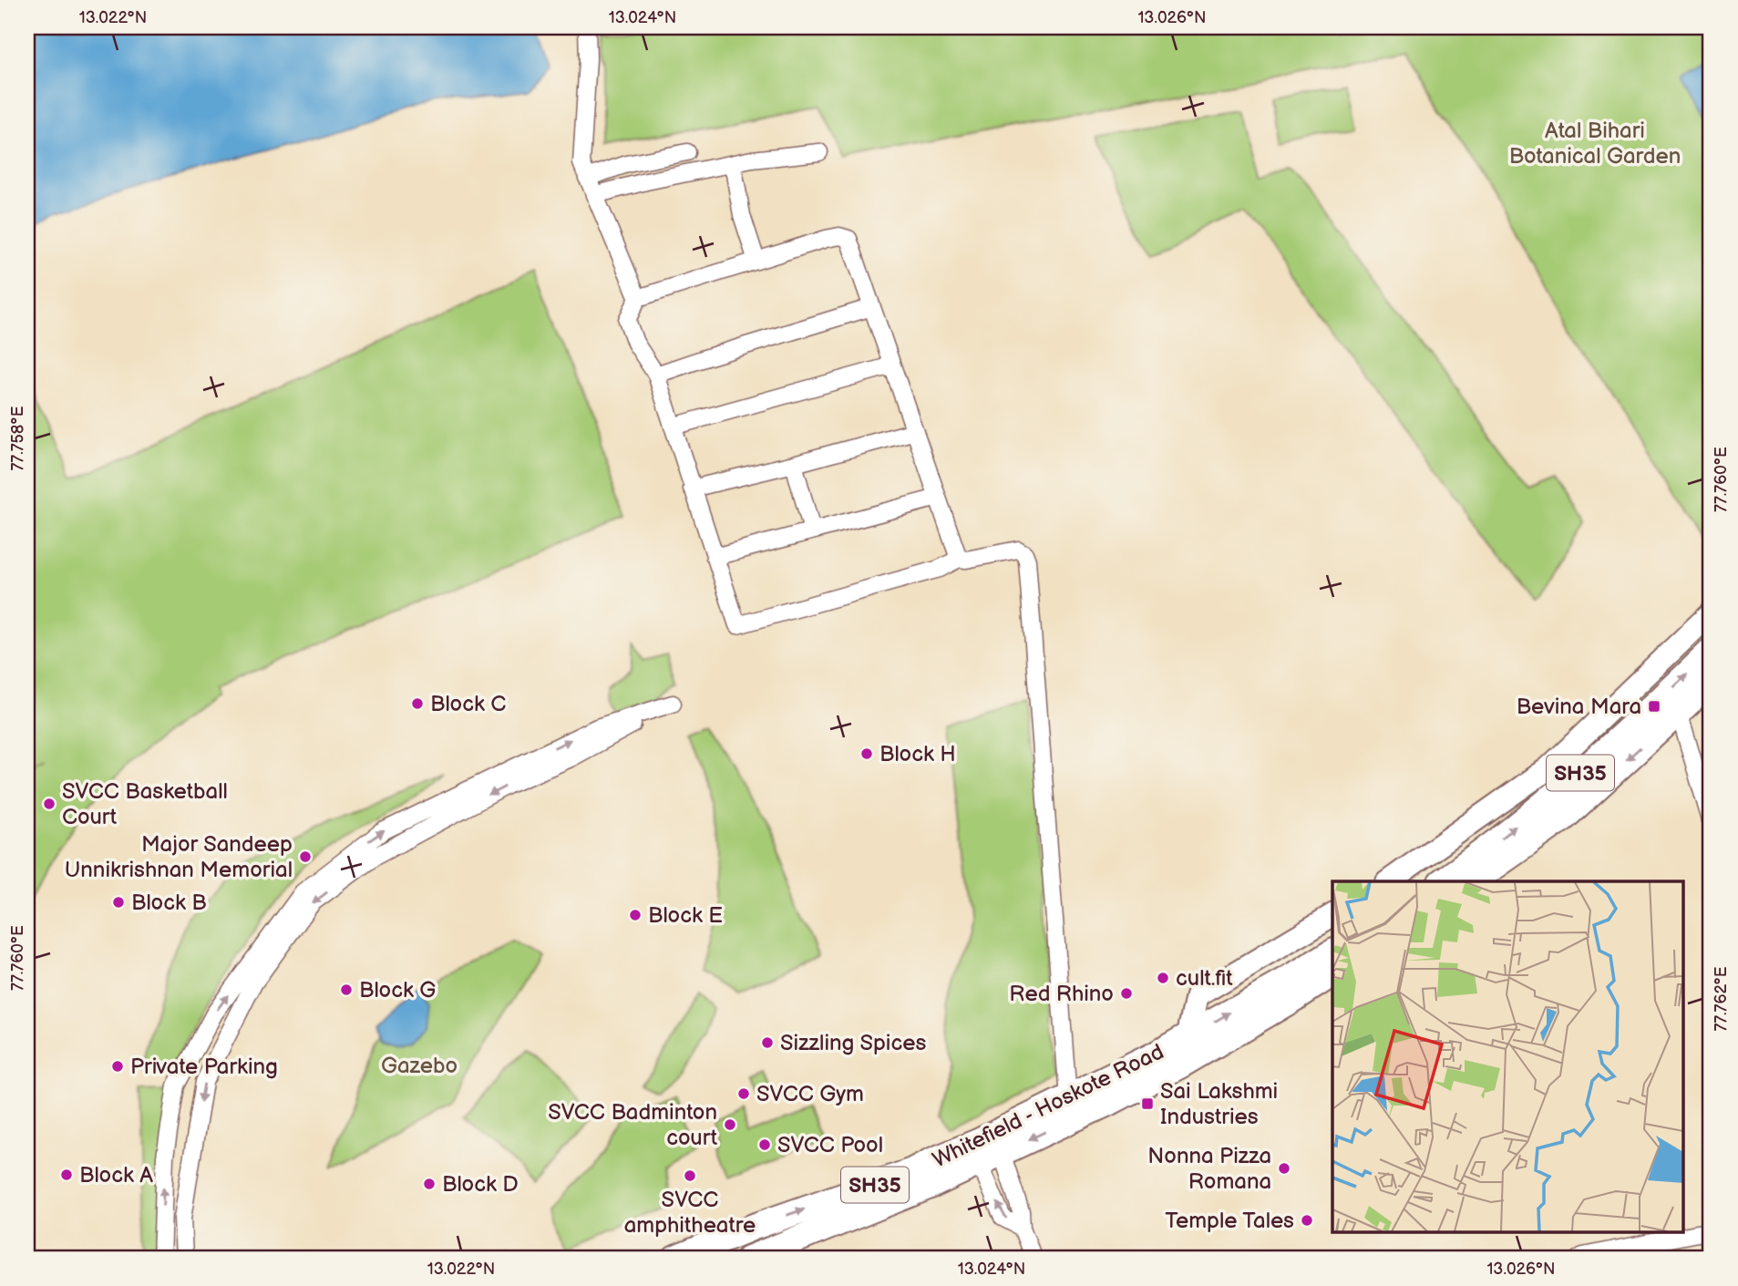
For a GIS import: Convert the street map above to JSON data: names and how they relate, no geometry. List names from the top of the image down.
{
  "streets": {
    "main road": ["SH35", "Whitefield - Hoskote Road"]
  },
  "parks": ["Atal Bihari Botanical Garden", "Gazebo"],
  "places": {
    "other": [
      "Block C",
      "Block H",
      "SVCC Basketball Court",
      "Major Sandeep Unnikrishnan Memorial",
      "Block B",
      "Block E",
      "cult.fit",
      "Block G",
      "Red Rhino",
      "Sizzling Spices",
      "Private Parking",
      "SVCC Gym",
      "SVCC Badminton court",
      "SVCC Pool",
      "Nonna Pizza Romana",
      "Block A",
      "SVCC amphitheatre",
      "Block D",
      "Temple Tales"
    ],
    "transit": ["Bevina Mara", "Sai Lakshmi Industries"]
  },
  "coordinates": [
    "13.022°N",
    "13.024°N",
    "13.026°N",
    "77.758°E",
    "77.760°E",
    "77.762°E"
  ]
}
